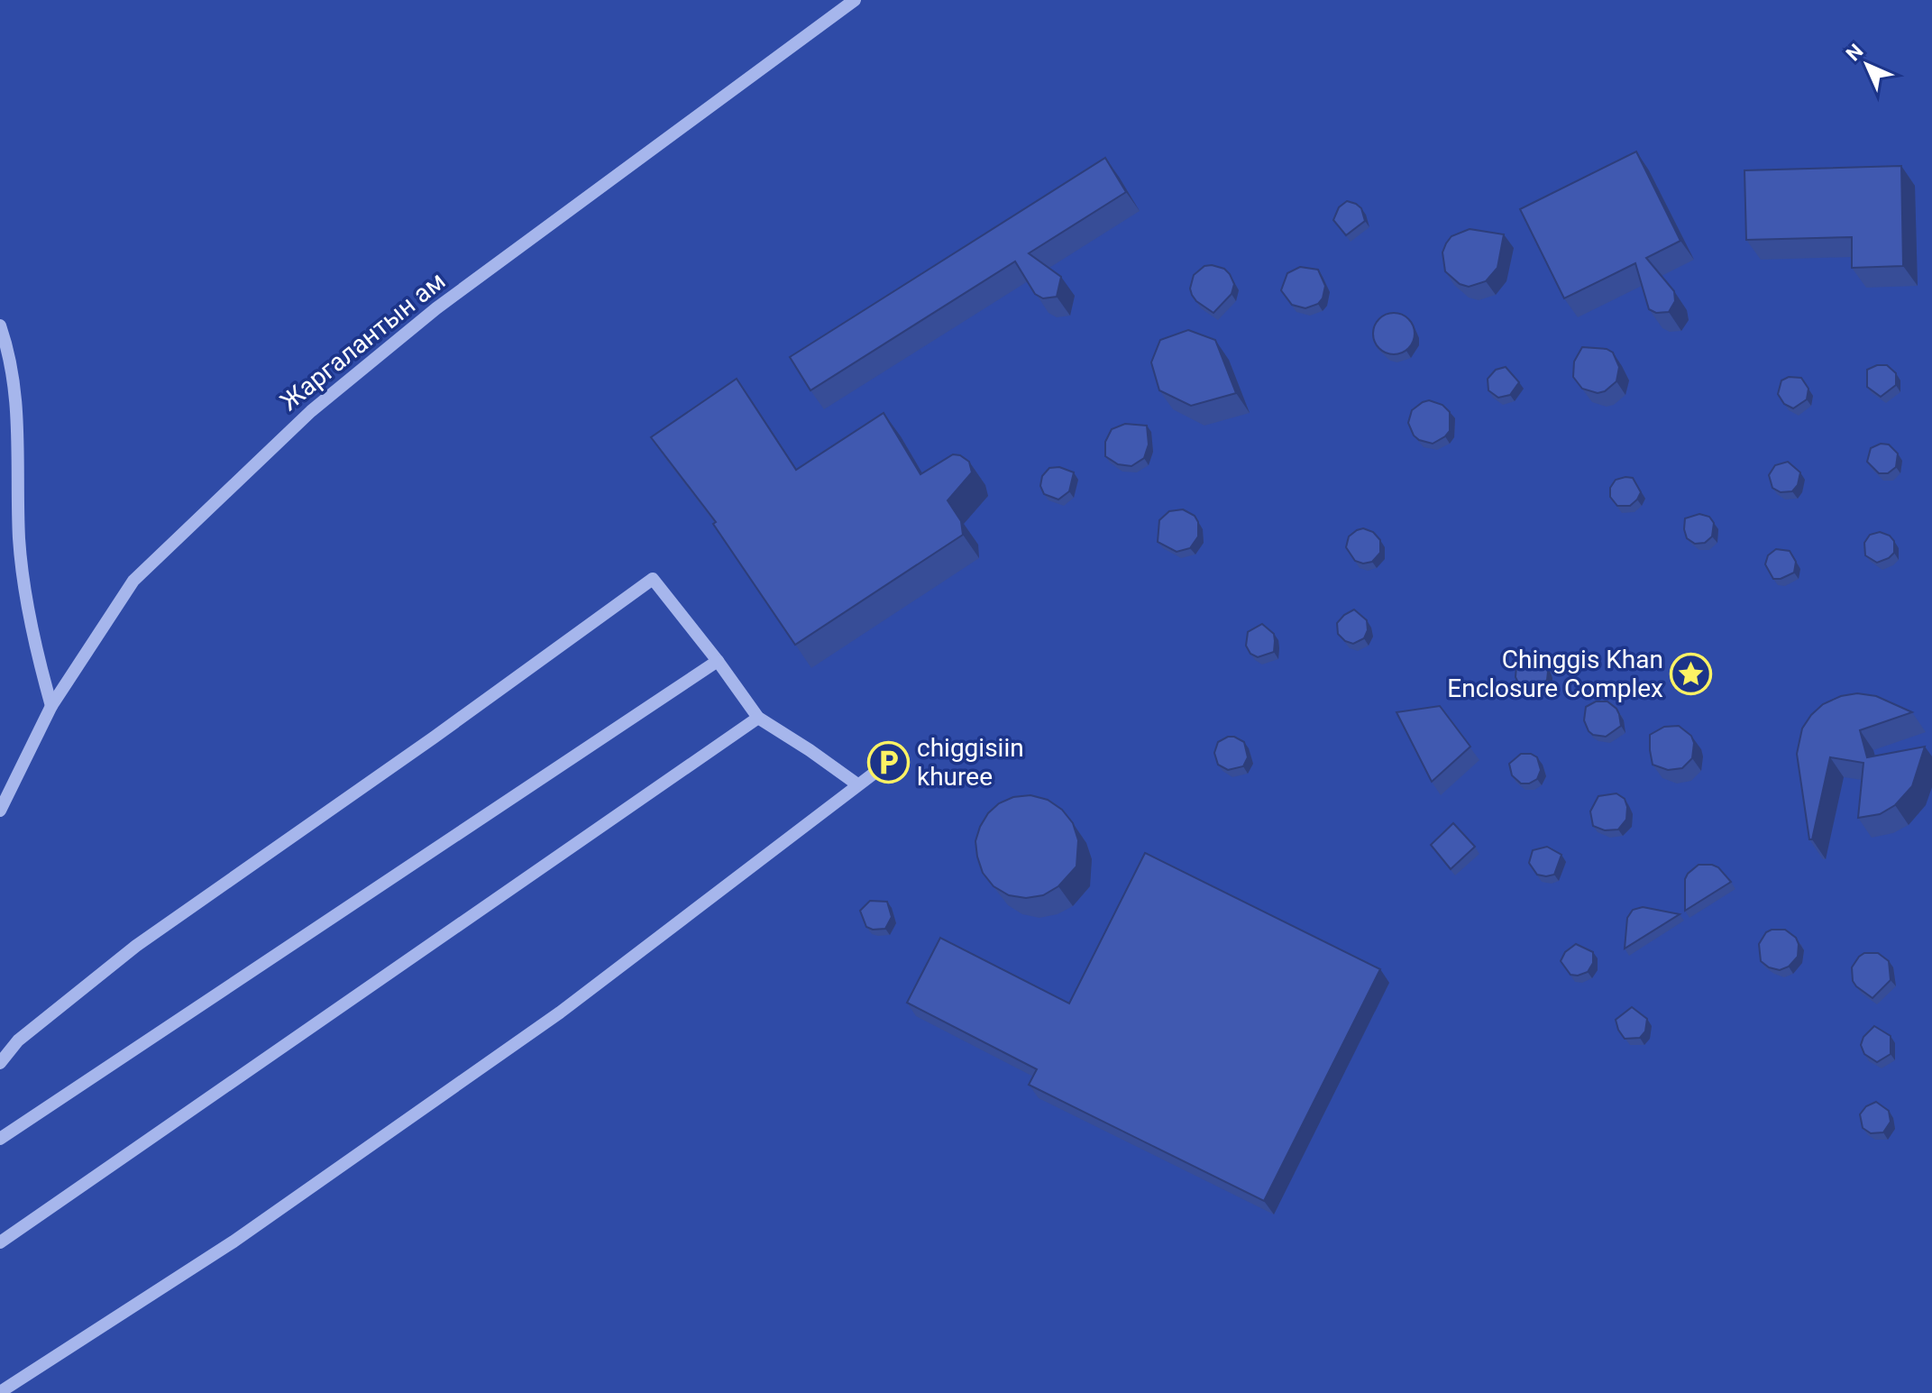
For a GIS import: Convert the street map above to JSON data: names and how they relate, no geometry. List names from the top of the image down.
{
  "streets": {
    "street": ["Жаргалантын ам"]
  },
  "places": {
    "place": ["Chinggis Khan Enclosure Complex"],
    "parking": ["chiggisiin khuree"]
  },
  "north": "top left"
}
